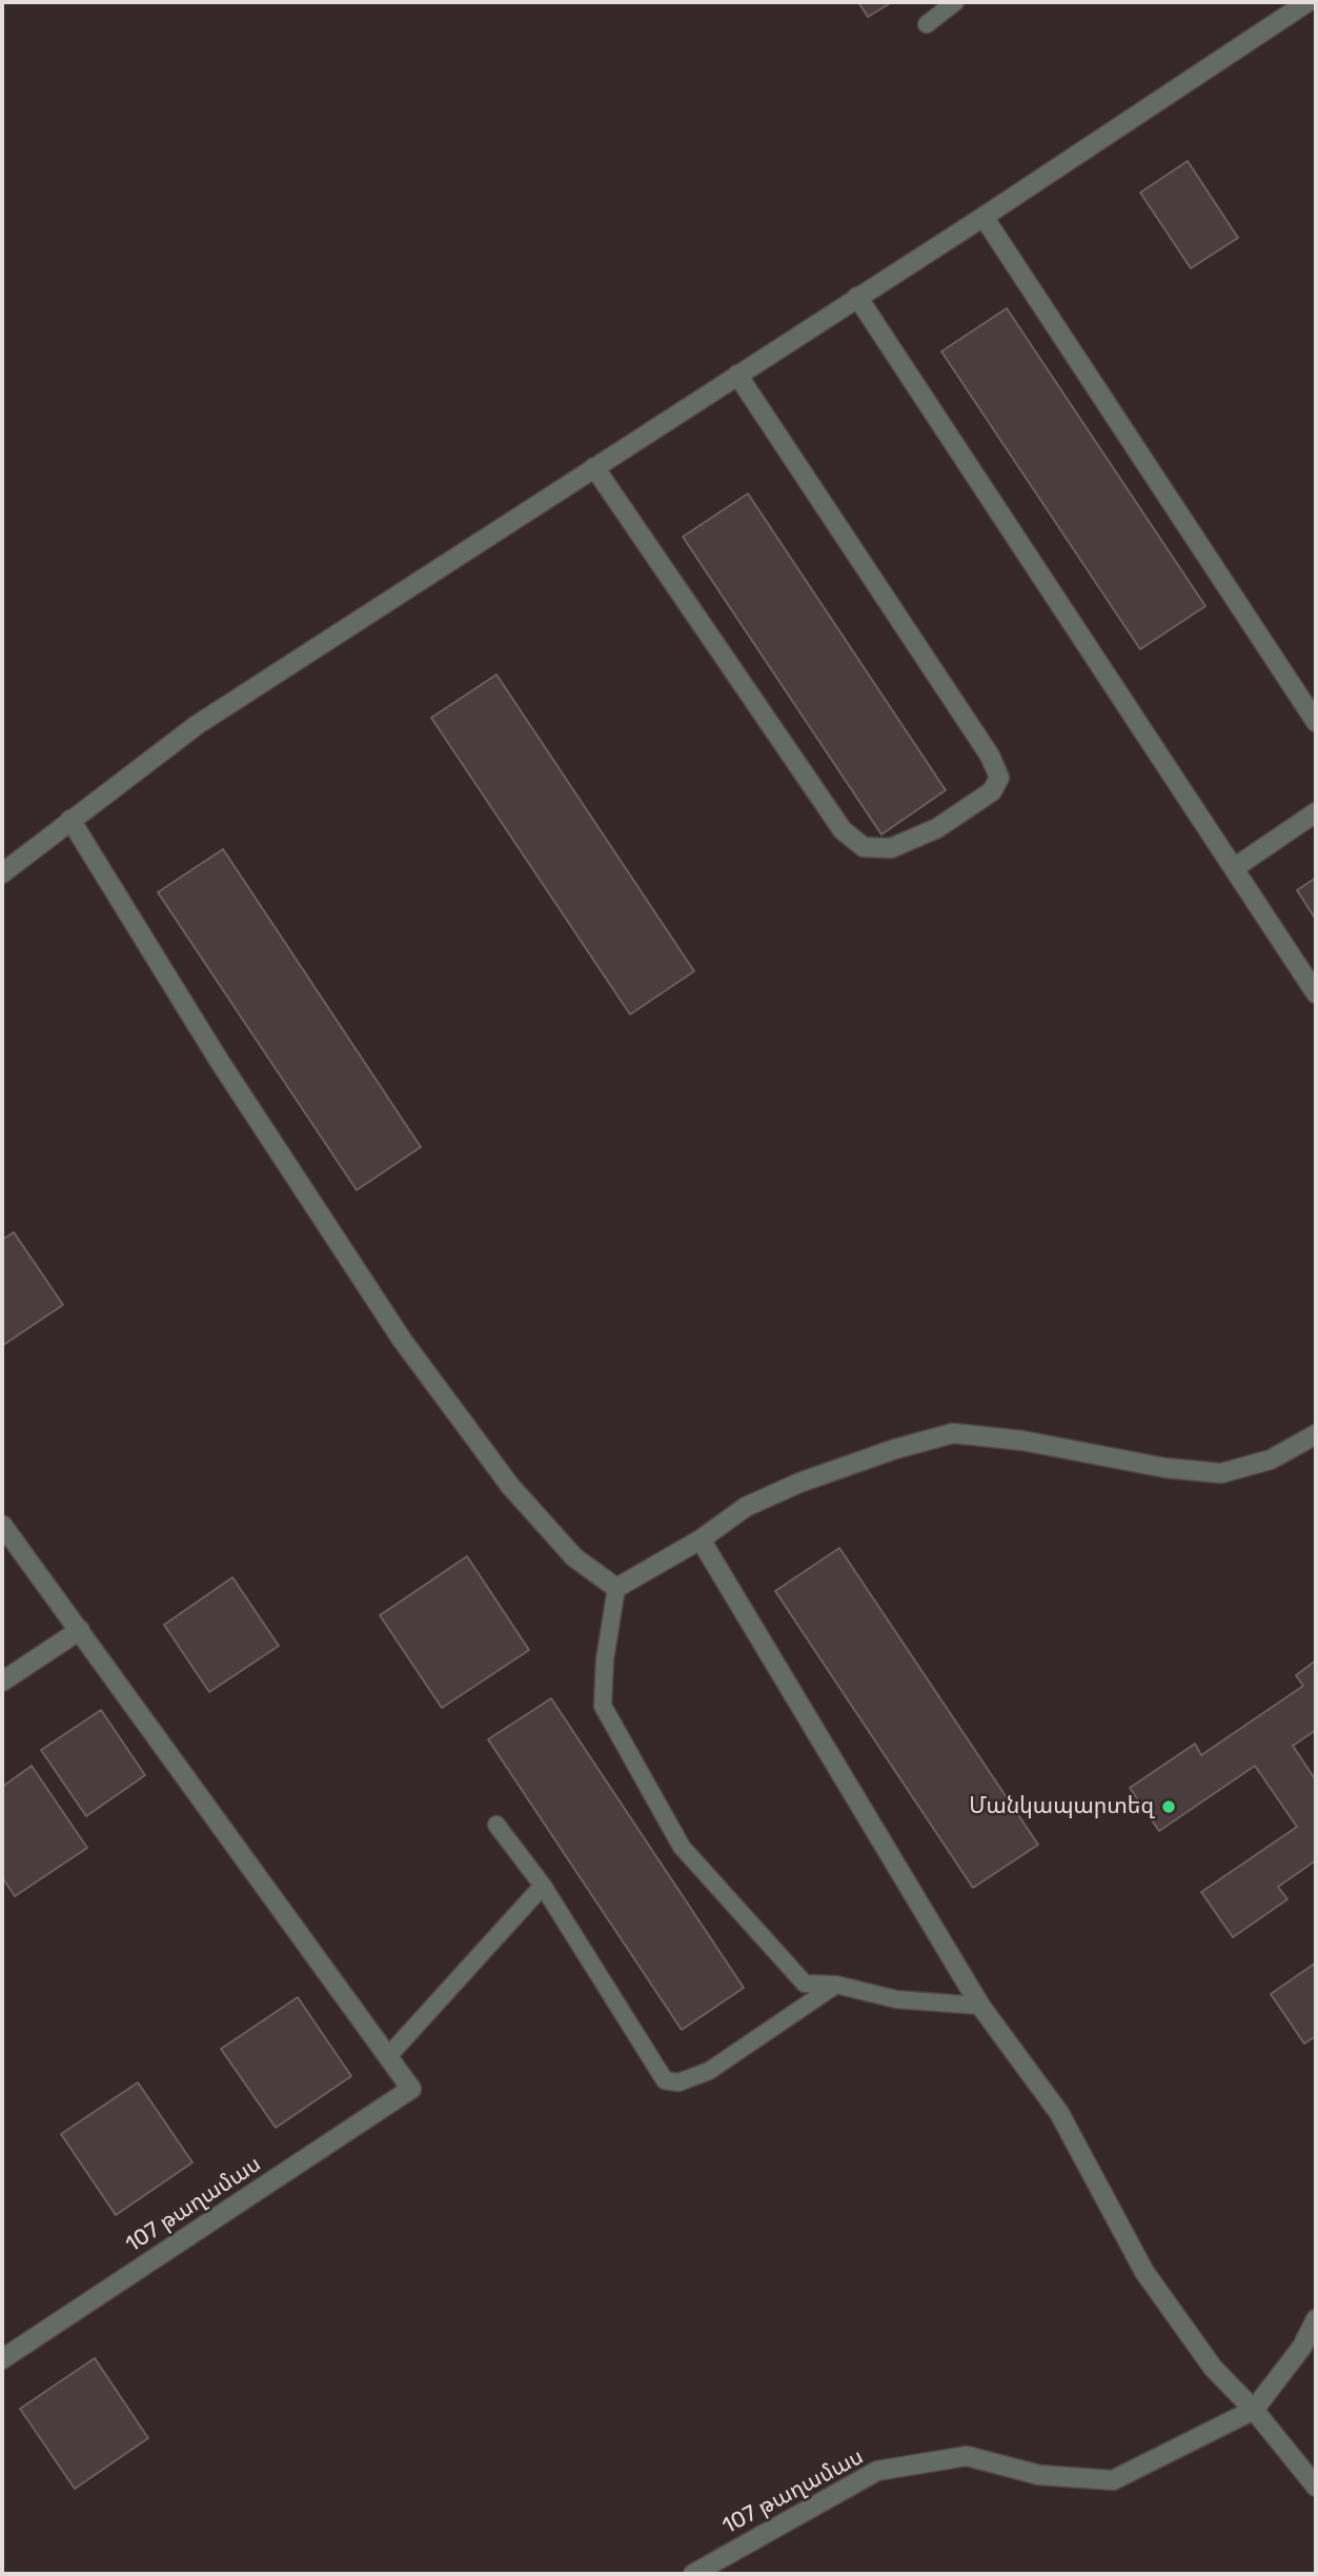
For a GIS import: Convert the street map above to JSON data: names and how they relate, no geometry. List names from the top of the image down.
{
  "streets": {
    "street": ["107 թաղամաս"]
  },
  "places": ["Մանկապարտեզ"]
}
